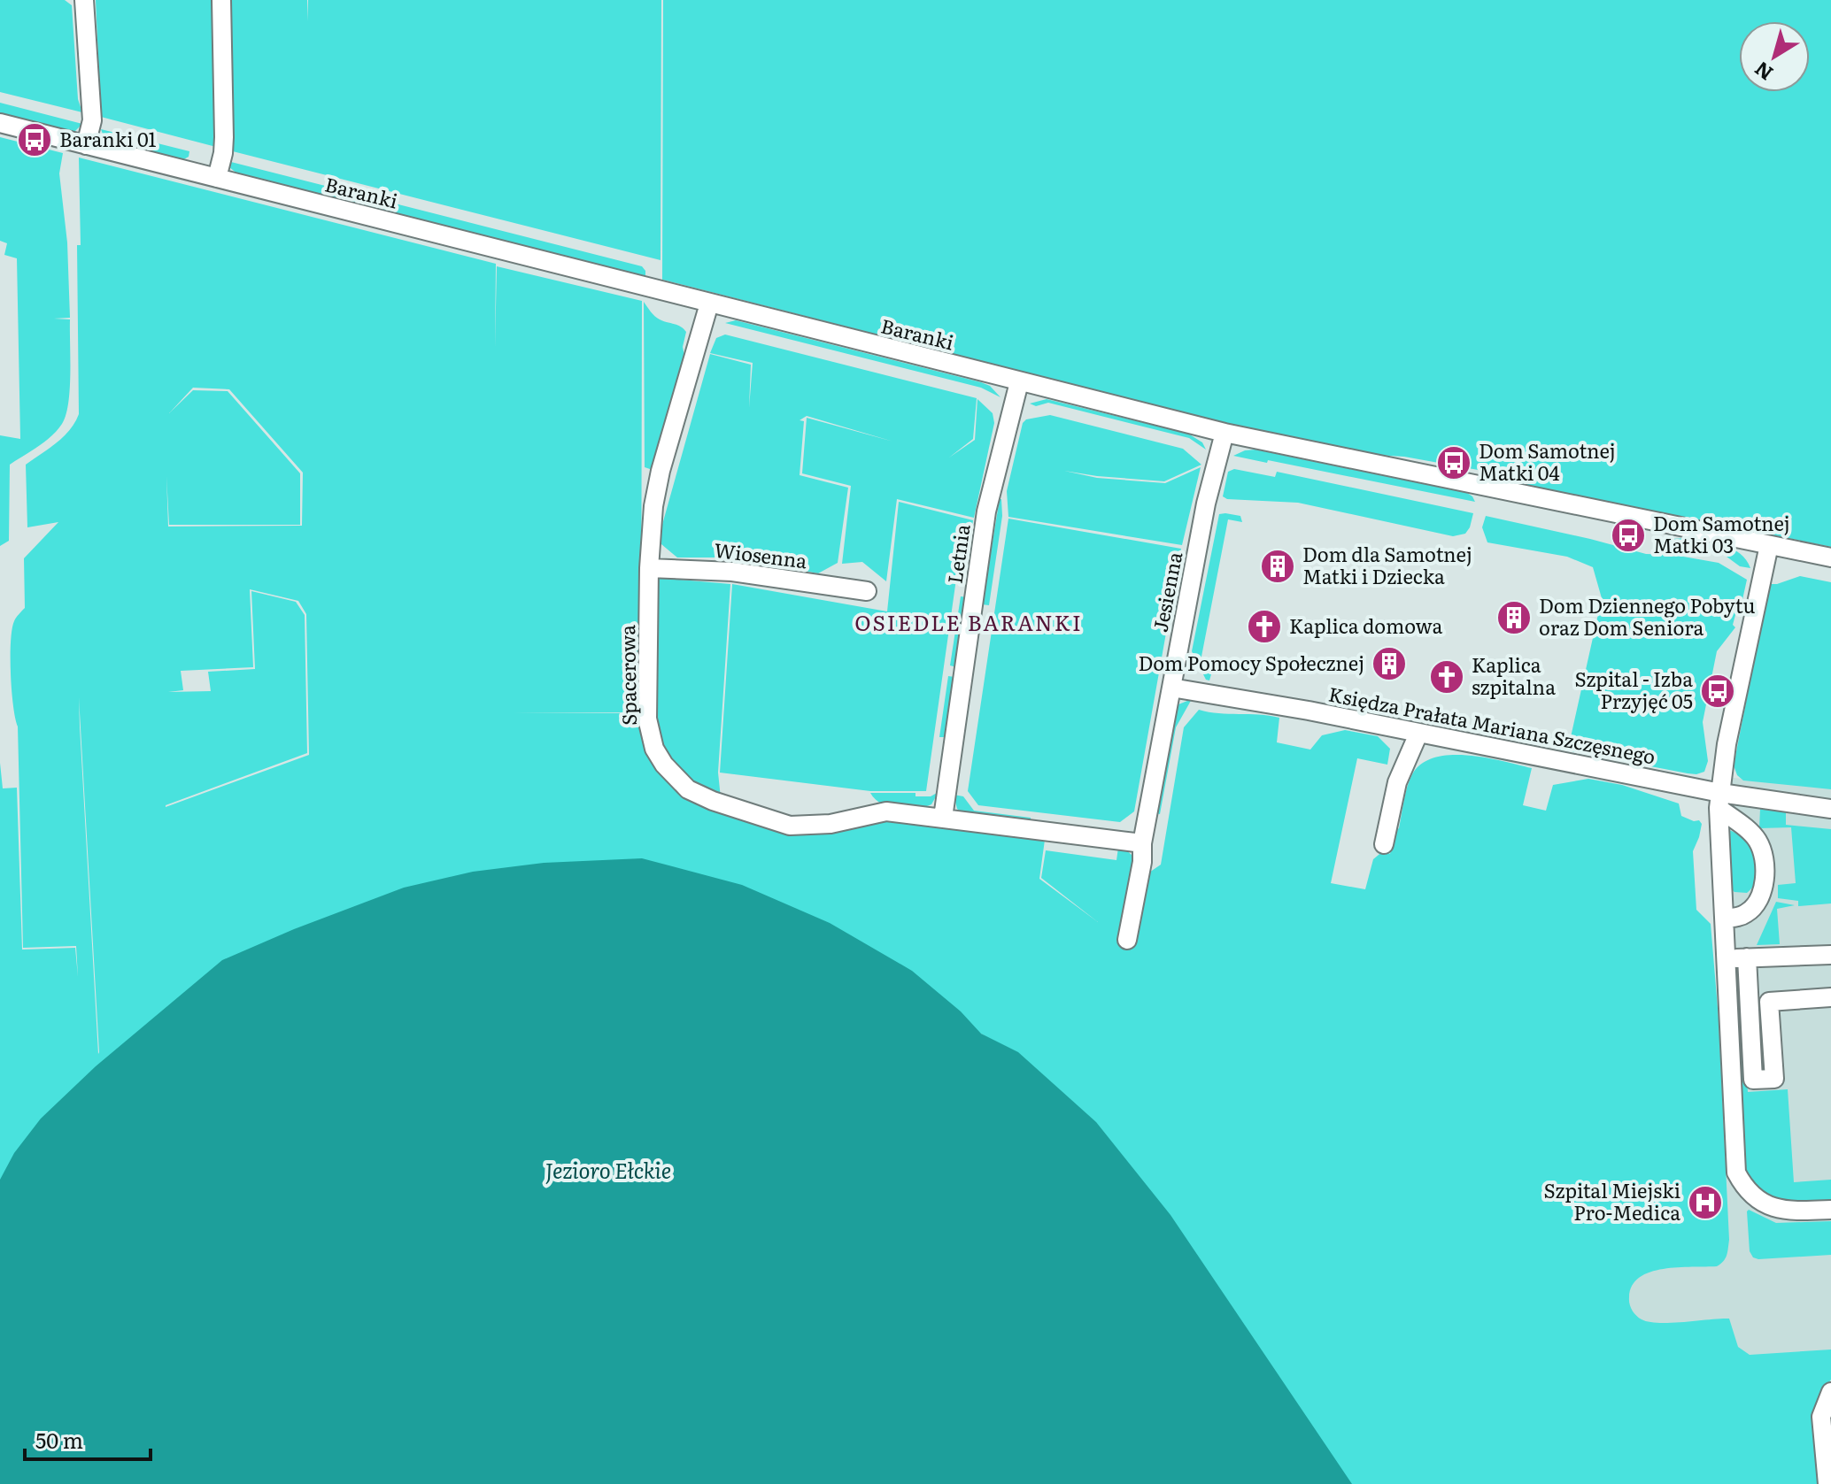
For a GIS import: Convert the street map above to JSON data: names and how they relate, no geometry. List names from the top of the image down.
{
  "streets": {
    "street": [
      "Baranki",
      "Letnia",
      "Wiosenna",
      "Jesienna",
      "Spacerowa",
      "Księdza Prałata Mariana Szczęsnego"
    ]
  },
  "crossings": [
    ["Baranki", "Letnia"],
    ["Baranki", "Jesienna"],
    ["Baranki", "Spacerowa"],
    ["Letnia", "Spacerowa"],
    ["Wiosenna", "Spacerowa"],
    ["Jesienna", "Spacerowa"],
    ["Jesienna", "Księdza Prałata Mariana Szczęsnego"]
  ],
  "districts": ["OSIEDLE BARANKI"],
  "water": ["Jezioro Ełckie"],
  "places": {
    "bus stop": [
      "Baranki 01",
      "Dom Samotnej Matki 04",
      "Dom Samotnej Matki 03",
      "Szpital - Izba Przyjęć 05"
    ],
    "building": ["Dom dla Samotnej Matki i Dziecka", "Dom Dziennego Pobytu oraz Dom Seniora", "Dom Pomocy Społecznej"],
    "church": ["Kaplica domowa", "Kaplica szpitalna"],
    "hospital": ["Szpital Miejski Pro-Medica"]
  },
  "scale_bar": "50 m",
  "north": "bottom left"
}
